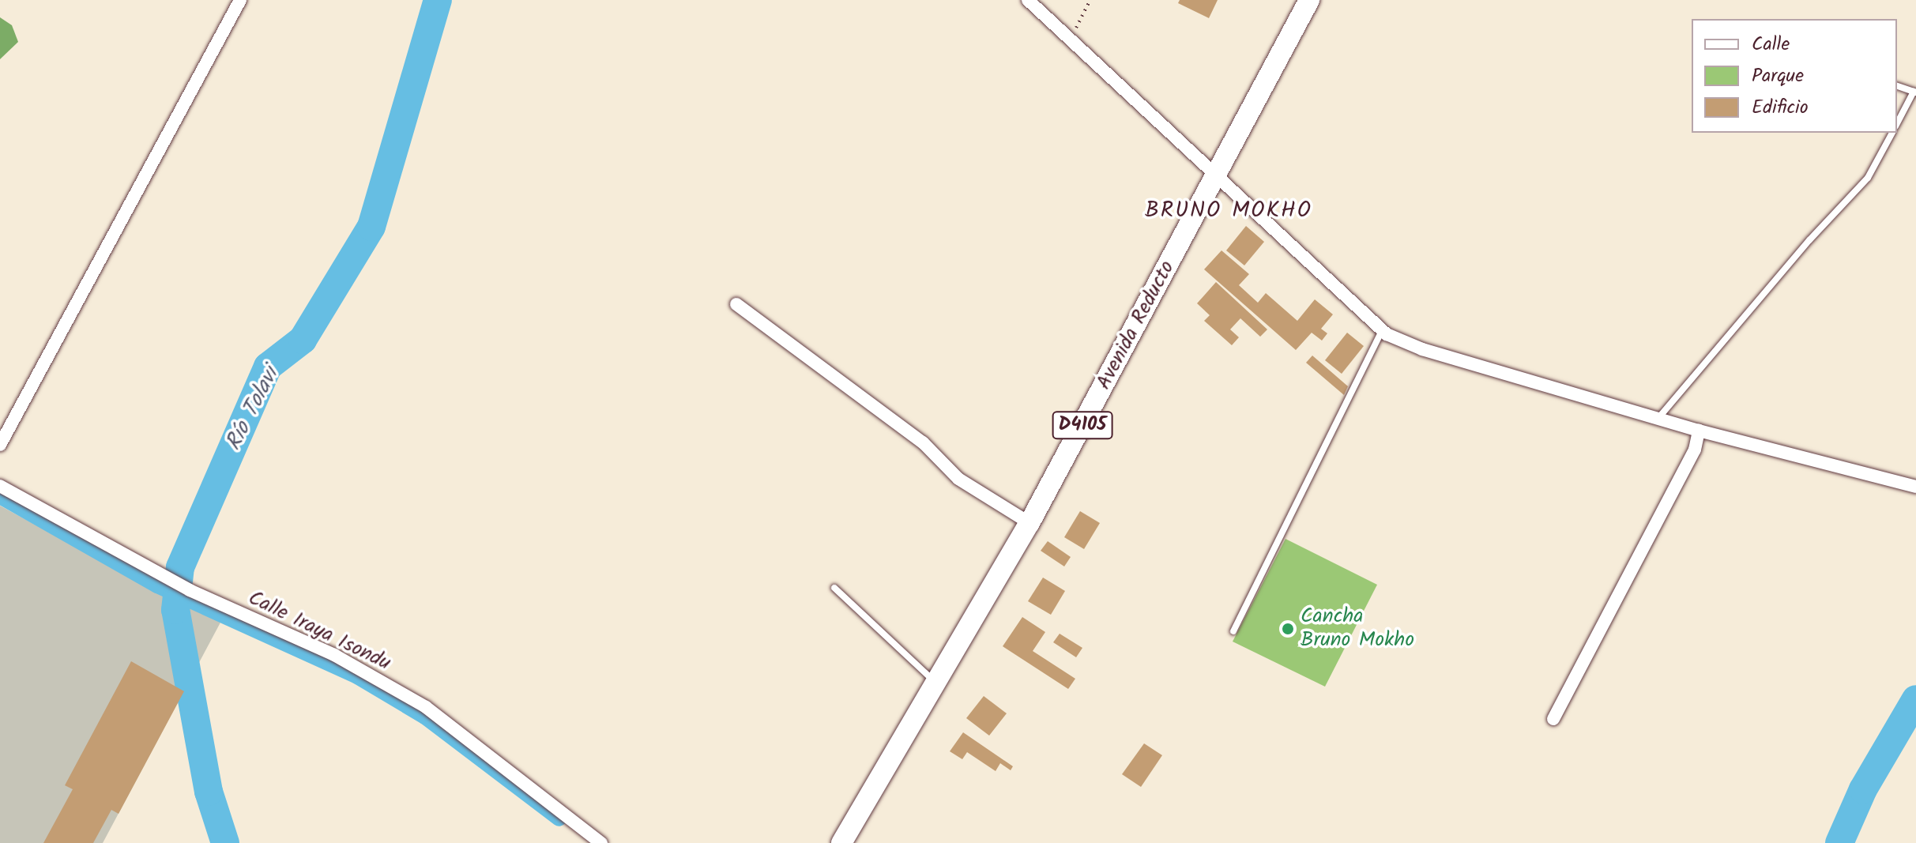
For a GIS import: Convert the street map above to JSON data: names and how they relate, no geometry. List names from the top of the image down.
{
  "streets": {
    "main road": ["Avenida Reducto", "D4105"],
    "street": ["Calle Iraya Isondu"]
  },
  "districts": ["BRUNO MOKHO"],
  "water": ["Río Tolavi"],
  "places": ["Cancha Bruno Mokho"],
  "legend": ["Calle", "Parque", "Edificio"]
}
